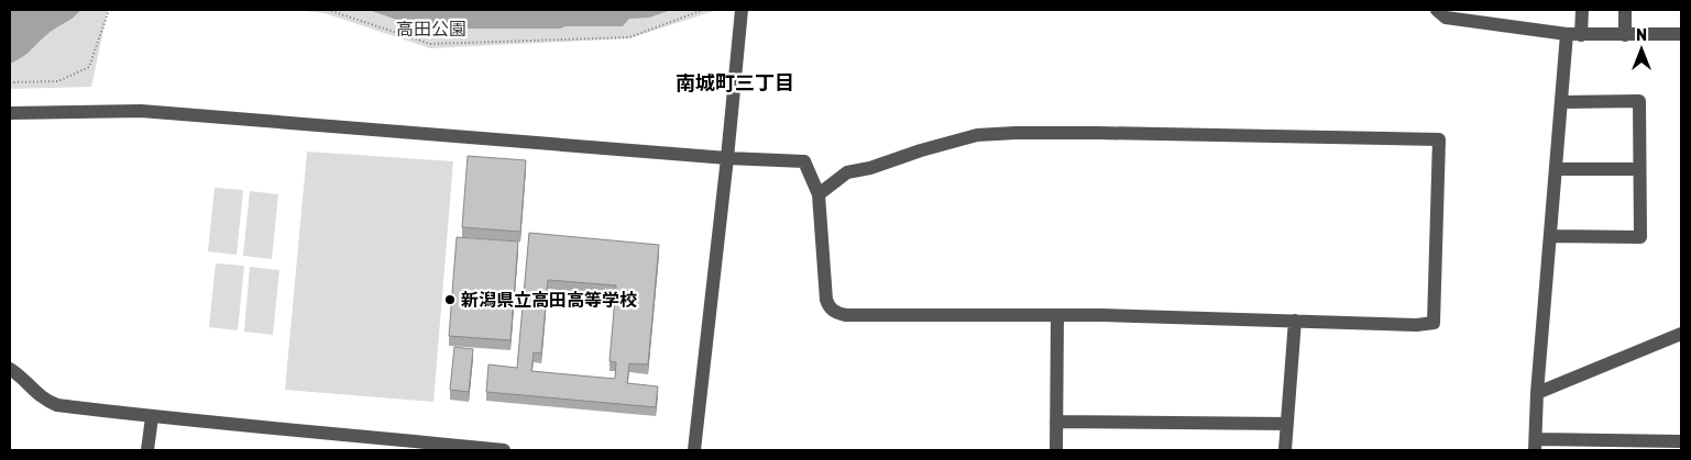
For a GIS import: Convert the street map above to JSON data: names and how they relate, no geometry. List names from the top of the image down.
{
  "districts": ["南城町三丁目"],
  "parks": ["高田公園"],
  "places": ["新潟県立高田高等学校"],
  "north": "top"
}
